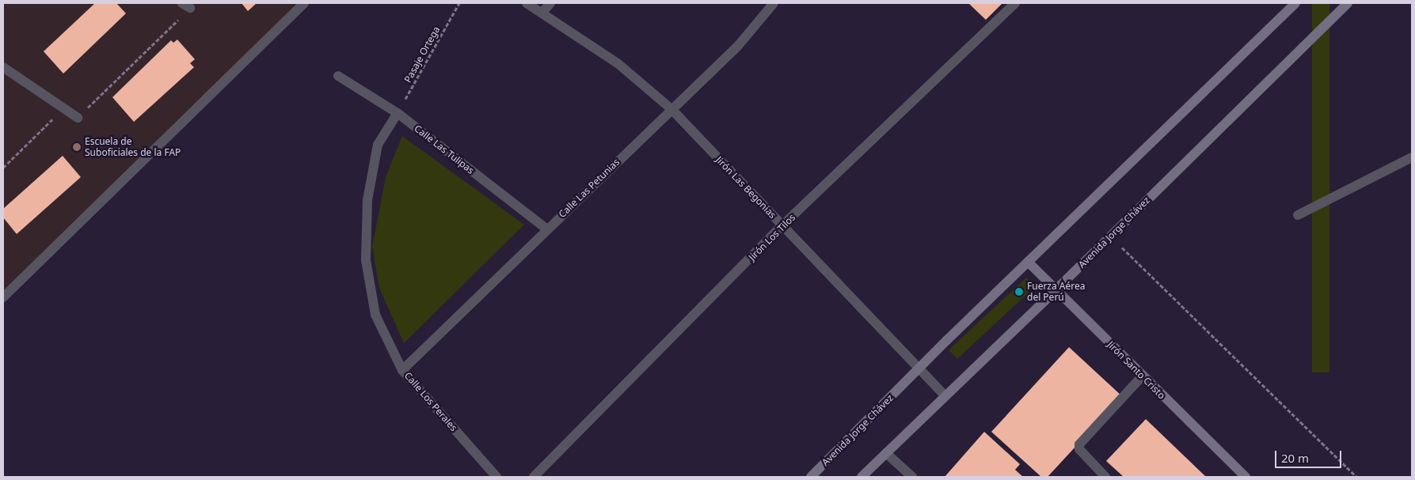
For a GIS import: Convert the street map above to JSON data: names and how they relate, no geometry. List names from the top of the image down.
{
  "streets": {
    "main road": ["Avenida Jorge Chávez", "Jirón Santo Cristo"],
    "street": [
      "Calle Las Tulipas",
      "Jirón Las Begonias",
      "Calle Las Petunias",
      "Jirón Los Tilos",
      "Calle Los Perales"
    ],
    "path": ["Pasaje Ortega"]
  },
  "crossings": [
    ["Pasaje Ortega", "Calle Las Tulipas"],
    ["Pasaje Ortega", "Calle Los Perales"],
    ["Calle Las Tulipas", "Calle Las Petunias"],
    ["Calle Las Tulipas", "Calle Los Perales"],
    ["Jirón Las Begonias", "Calle Las Petunias"],
    ["Jirón Las Begonias", "Avenida Jorge Chávez"],
    ["Jirón Las Begonias", "Jirón Los Tilos"],
    ["Calle Las Petunias", "Calle Los Perales"],
    ["Avenida Jorge Chávez", "Jirón Santo Cristo"]
  ],
  "places": ["Escuela de Suboficiales de la FAP", "Fuerza Aérea del Perú"],
  "scale_bar": "20 m"
}
